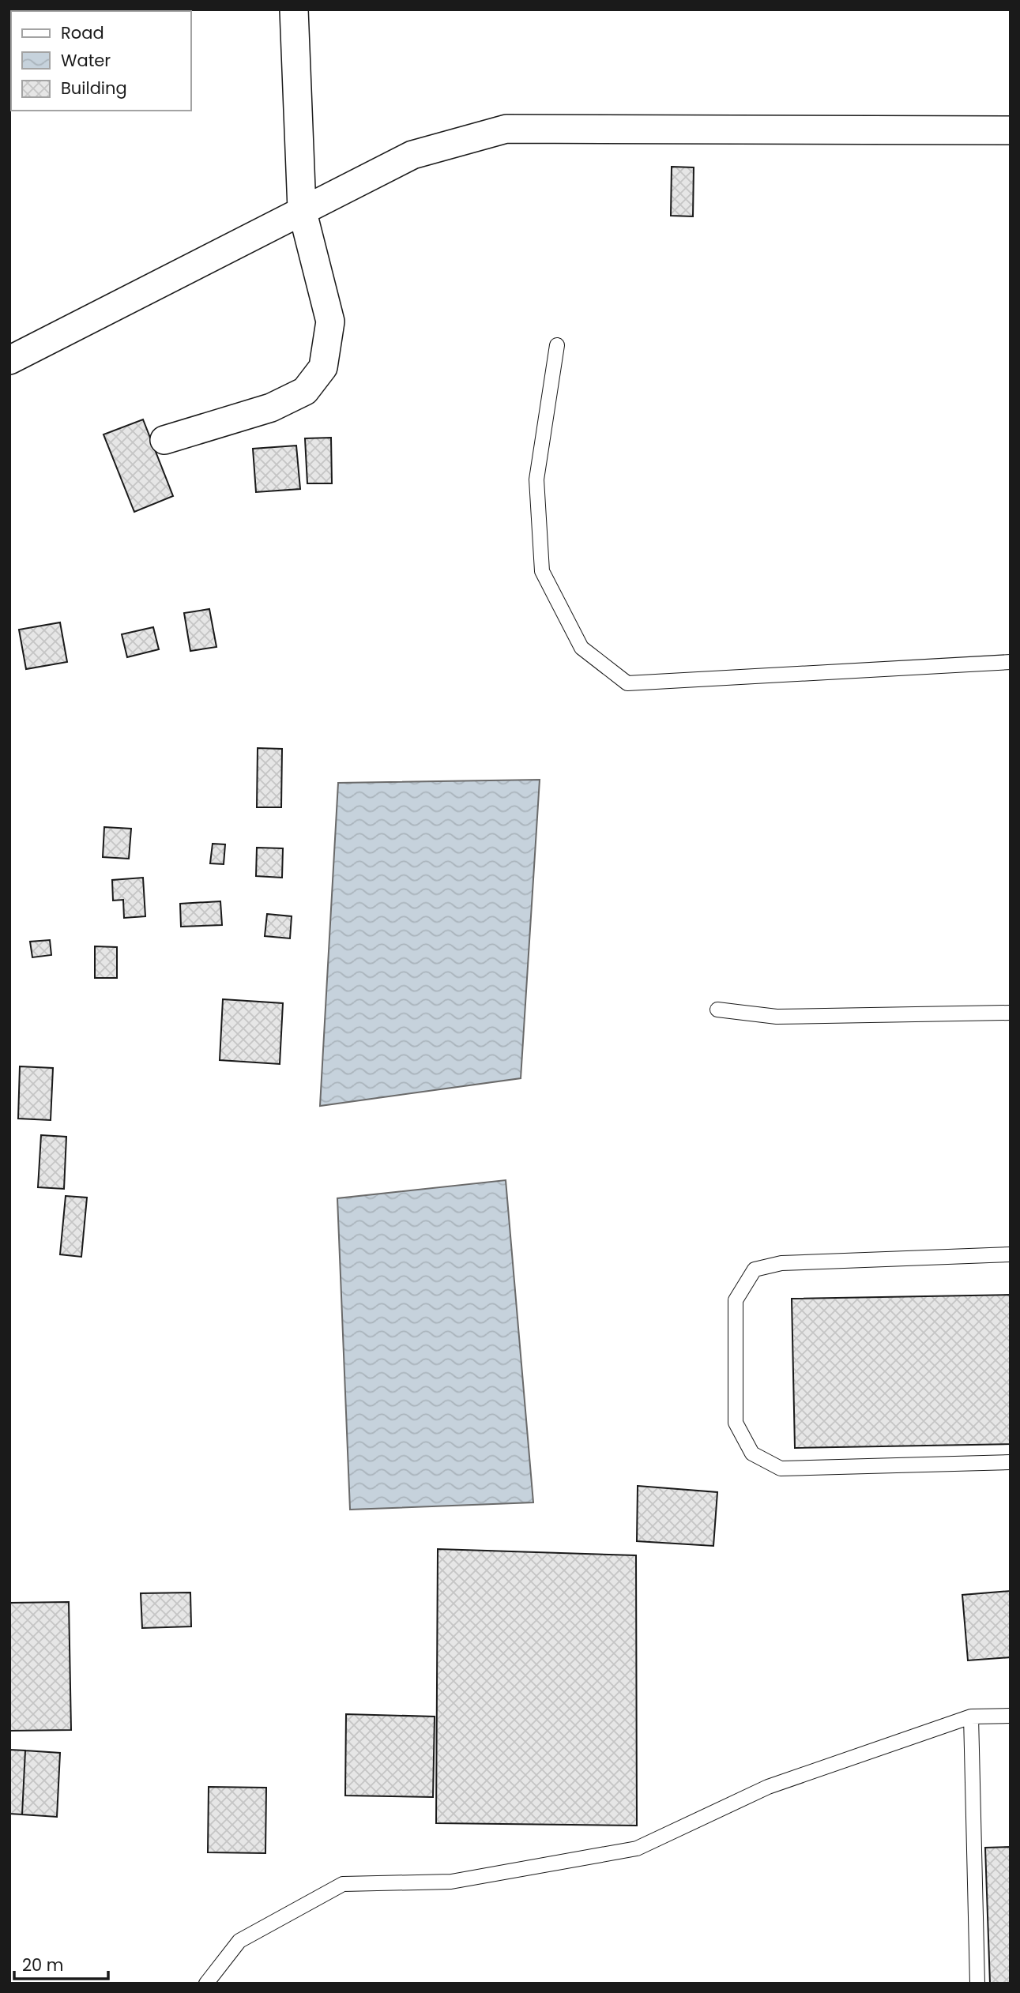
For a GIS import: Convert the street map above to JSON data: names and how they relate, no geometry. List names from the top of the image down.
{
  "legend": ["Road", "Water", "Building"],
  "scale_bar": "20 m"
}
